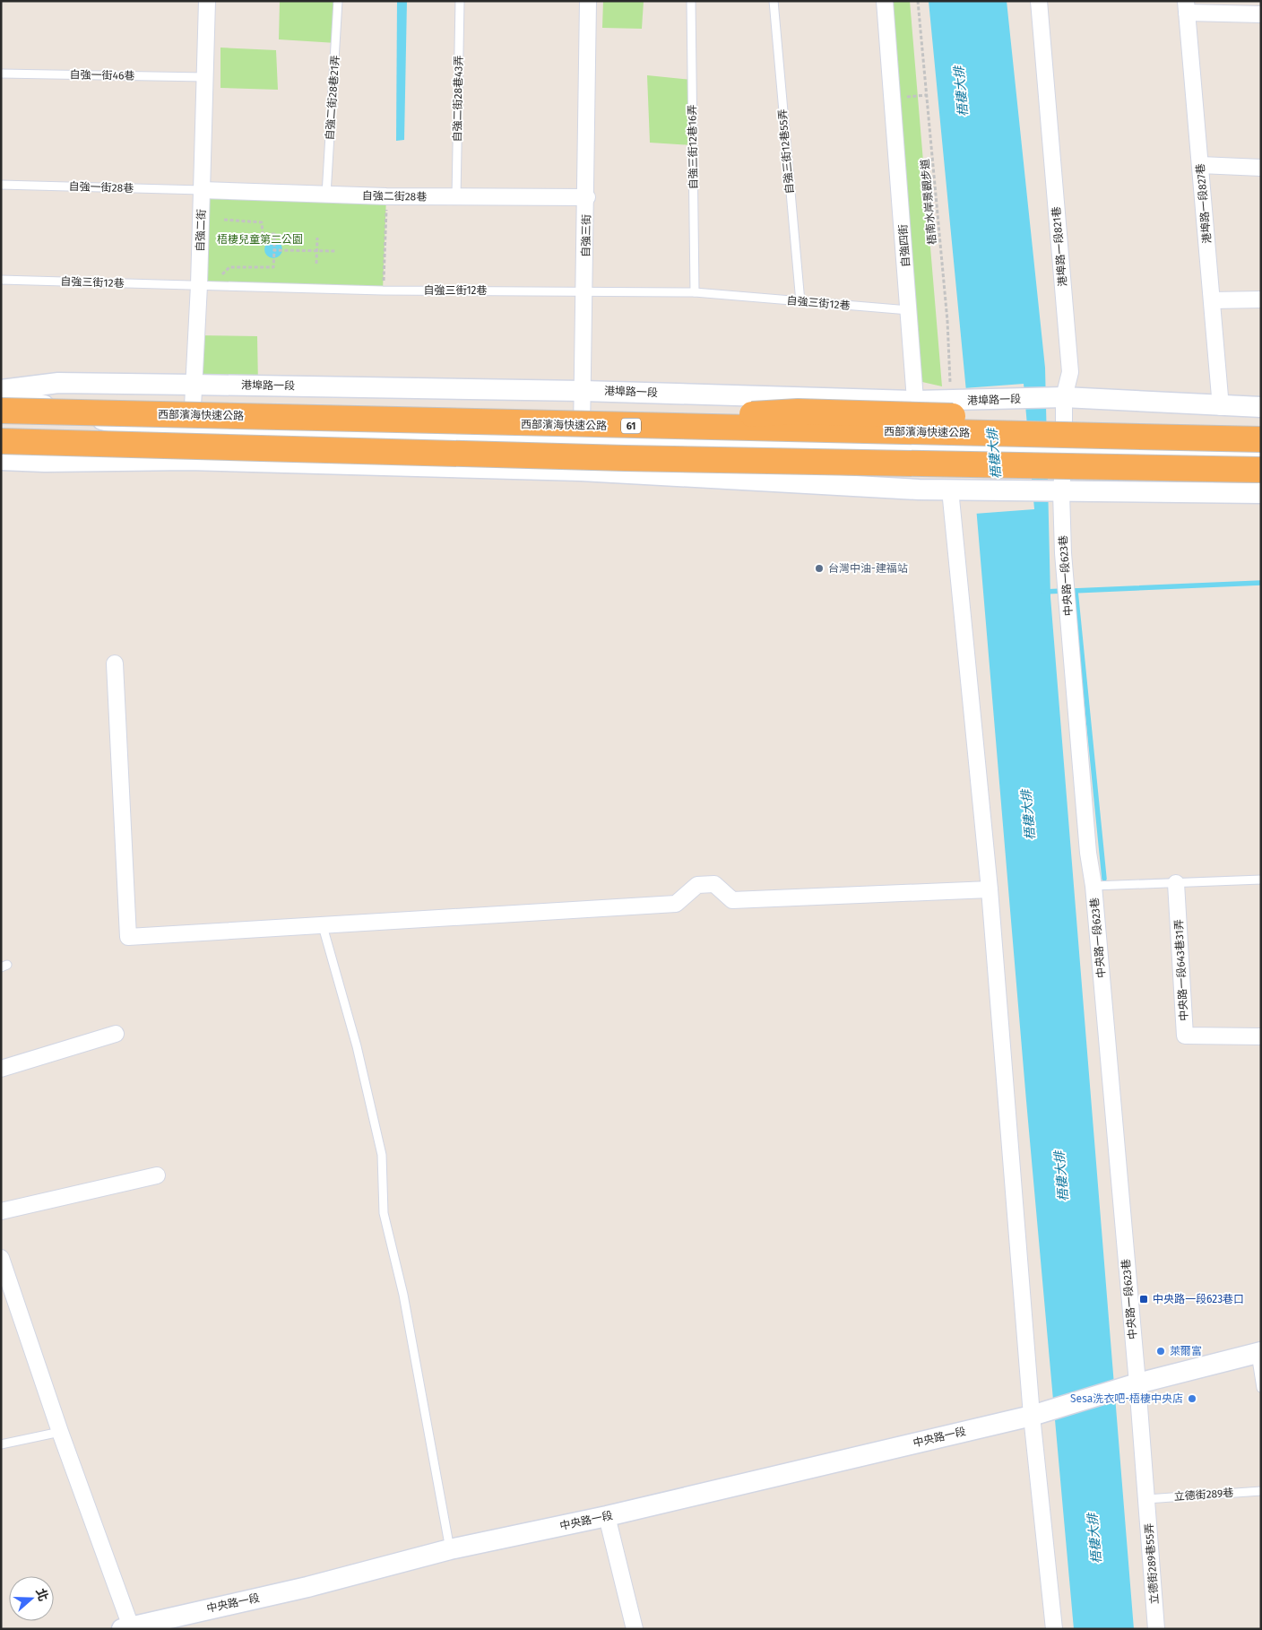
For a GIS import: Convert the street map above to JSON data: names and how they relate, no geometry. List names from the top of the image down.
{
  "streets": {
    "highway": ["西部濱海快速公路", "61"],
    "street": [
      "自強二街28巷",
      "港埠路一段827巷",
      "自強二街",
      "自強三街",
      "自強四街",
      "港埠路一段821巷",
      "港埠路一段",
      "中央路一段623巷",
      "中央路一段643巷31弄",
      "中央路一段",
      "立德街289巷55弄"
    ],
    "lane": [
      "自強一街46巷",
      "自強二街28巷21弄",
      "自強二街28巷43弄",
      "自強三街12巷16弄",
      "自強三街12巷55弄",
      "自強一街28巷",
      "自強三街12巷",
      "立德街289巷"
    ],
    "path": ["梧南水岸景觀步道"]
  },
  "crossings": [
    ["自強一街46巷", "自強二街"],
    ["自強二街28巷21弄", "自強二街28巷"],
    ["自強二街28巷43弄", "自強二街28巷"],
    ["自強三街12巷16弄", "自強三街12巷"],
    ["自強三街12巷55弄", "自強三街12巷"],
    ["自強一街28巷", "自強二街28巷"],
    ["自強一街28巷", "自強二街"],
    ["自強二街28巷", "自強二街"],
    ["自強二街28巷", "自強三街"],
    ["梧南水岸景觀步道", "港埠路一段"],
    ["港埠路一段827巷", "港埠路一段"],
    ["自強二街", "自強三街12巷"],
    ["自強二街", "港埠路一段"],
    ["自強三街", "自強三街12巷"],
    ["自強三街", "港埠路一段"],
    ["自強四街", "自強三街12巷"],
    ["自強四街", "港埠路一段"],
    ["港埠路一段821巷", "港埠路一段"],
    ["港埠路一段821巷", "中央路一段623巷"],
    ["中央路一段623巷", "中央路一段"],
    ["中央路一段623巷", "立德街289巷"],
    ["中央路一段623巷", "立德街289巷55弄"],
    ["立德街289巷", "立德街289巷55弄"]
  ],
  "water": ["梧棲大排"],
  "parks": ["梧棲兒童第二公園"],
  "places": {
    "other": ["台灣中油-建福站", "萊爾富", "Sesa洗衣吧-梧棲中央店"],
    "transit": ["中央路一段623巷口"]
  },
  "north": "right"
}
